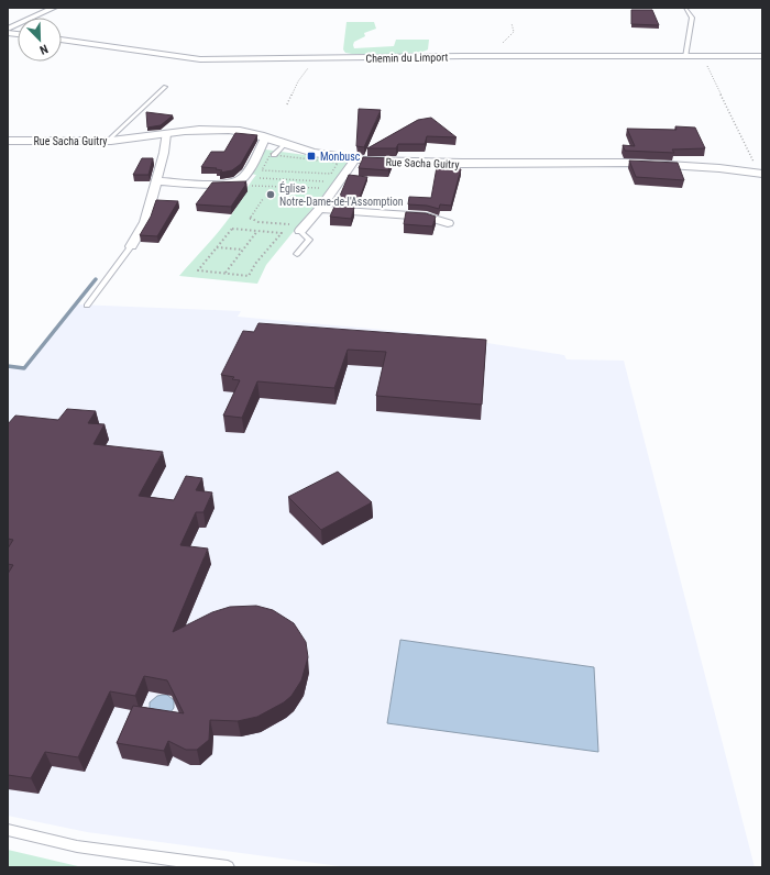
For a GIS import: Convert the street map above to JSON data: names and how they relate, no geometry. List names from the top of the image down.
{
  "streets": {
    "street": ["Chemin du Limport", "Rue Sacha Guitry"]
  },
  "places": {
    "transit": ["Monbusc"],
    "other": ["Église Notre-Dame-de-l'Assomption"]
  },
  "north": "bottom right"
}
